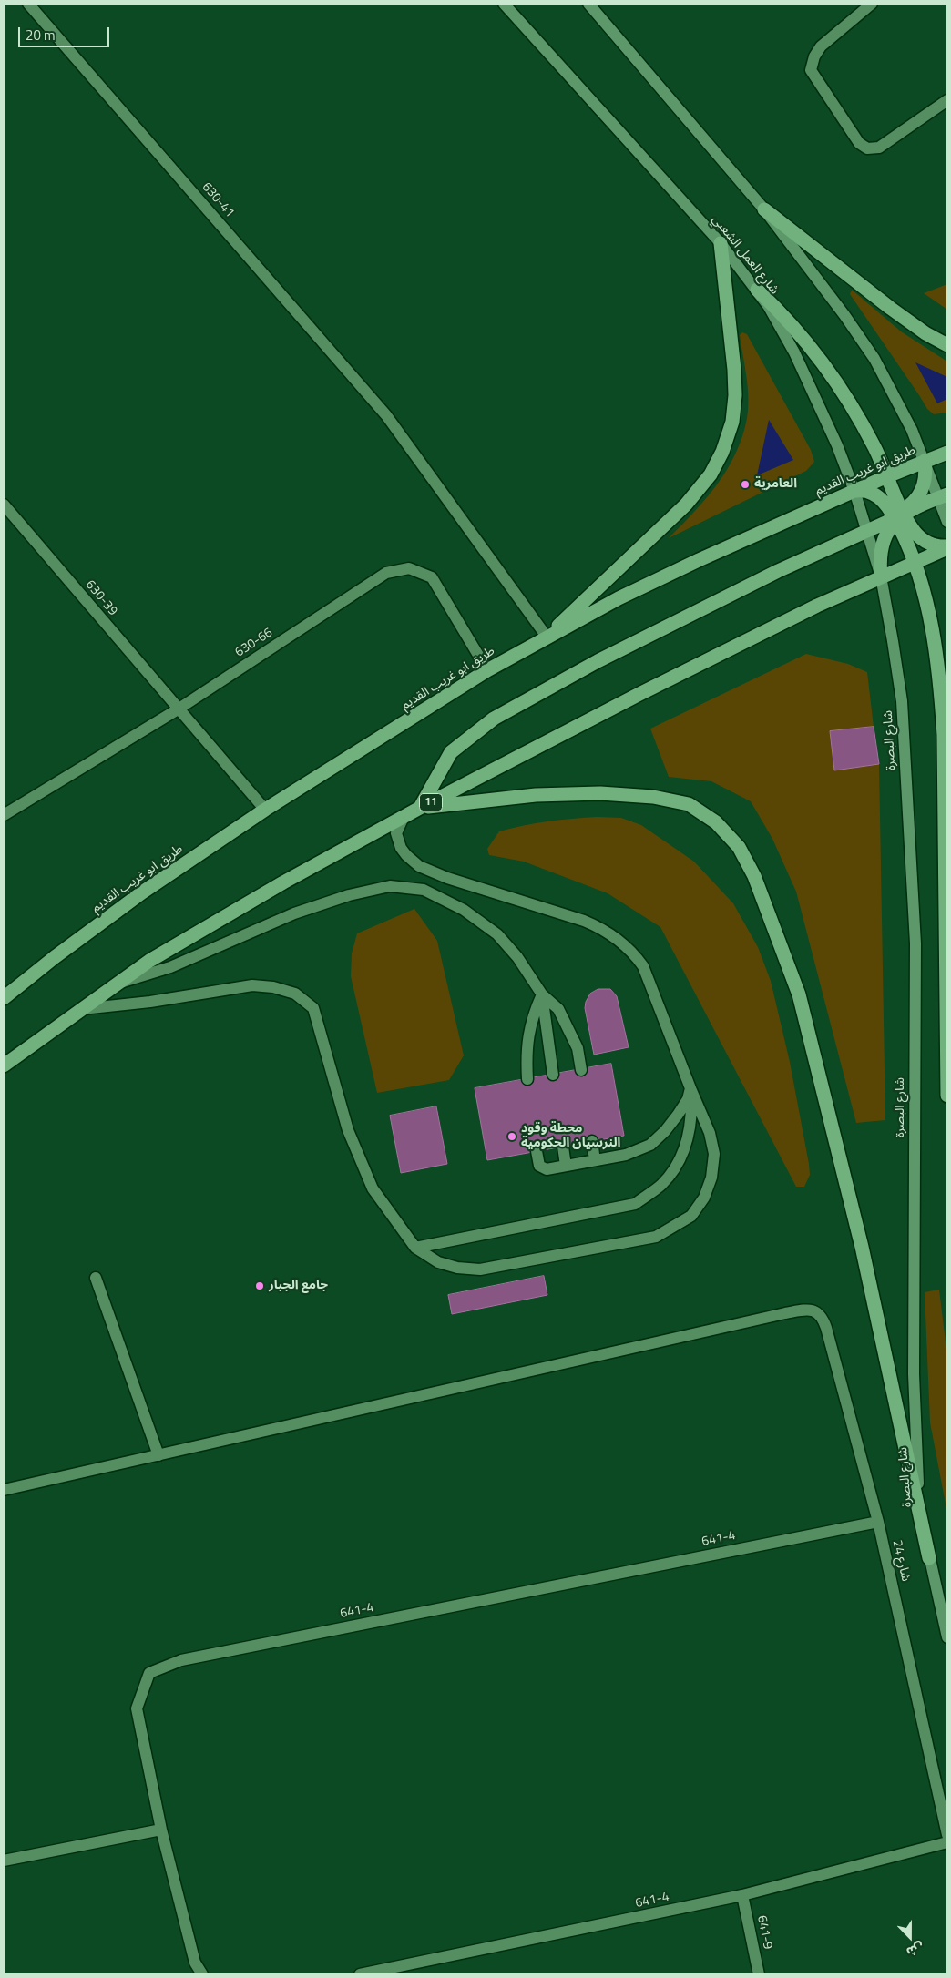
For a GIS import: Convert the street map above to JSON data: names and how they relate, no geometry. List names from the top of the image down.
{
  "streets": {
    "highway": ["طريق ابو غريب القديم", "11"],
    "main road": ["شارع العمل الشعبي", "شارع البصرة"],
    "street": [
      "630-41",
      "630-39",
      "630-66",
      "641-4",
      "شارع 24",
      "641-9"
    ]
  },
  "crossings": [
    ["630-41", "طريق ابو غريب القديم"],
    ["شارع العمل الشعبي", "طريق ابو غريب القديم"],
    ["شارع العمل الشعبي", "شارع البصرة"],
    ["شارع العمل الشعبي", "11"],
    ["طريق ابو غريب القديم", "630-39"],
    ["طريق ابو غريب القديم", "630-66"],
    ["630-39", "630-66"],
    ["شارع البصرة", "11"],
    ["641-4", "شارع 24"],
    ["641-4", "641-9"]
  ],
  "places": ["العامرية", "محطة وقود النرسيان الحكومية", "جامع الجبار"],
  "scale_bar": "20 m",
  "north": "bottom"
}
